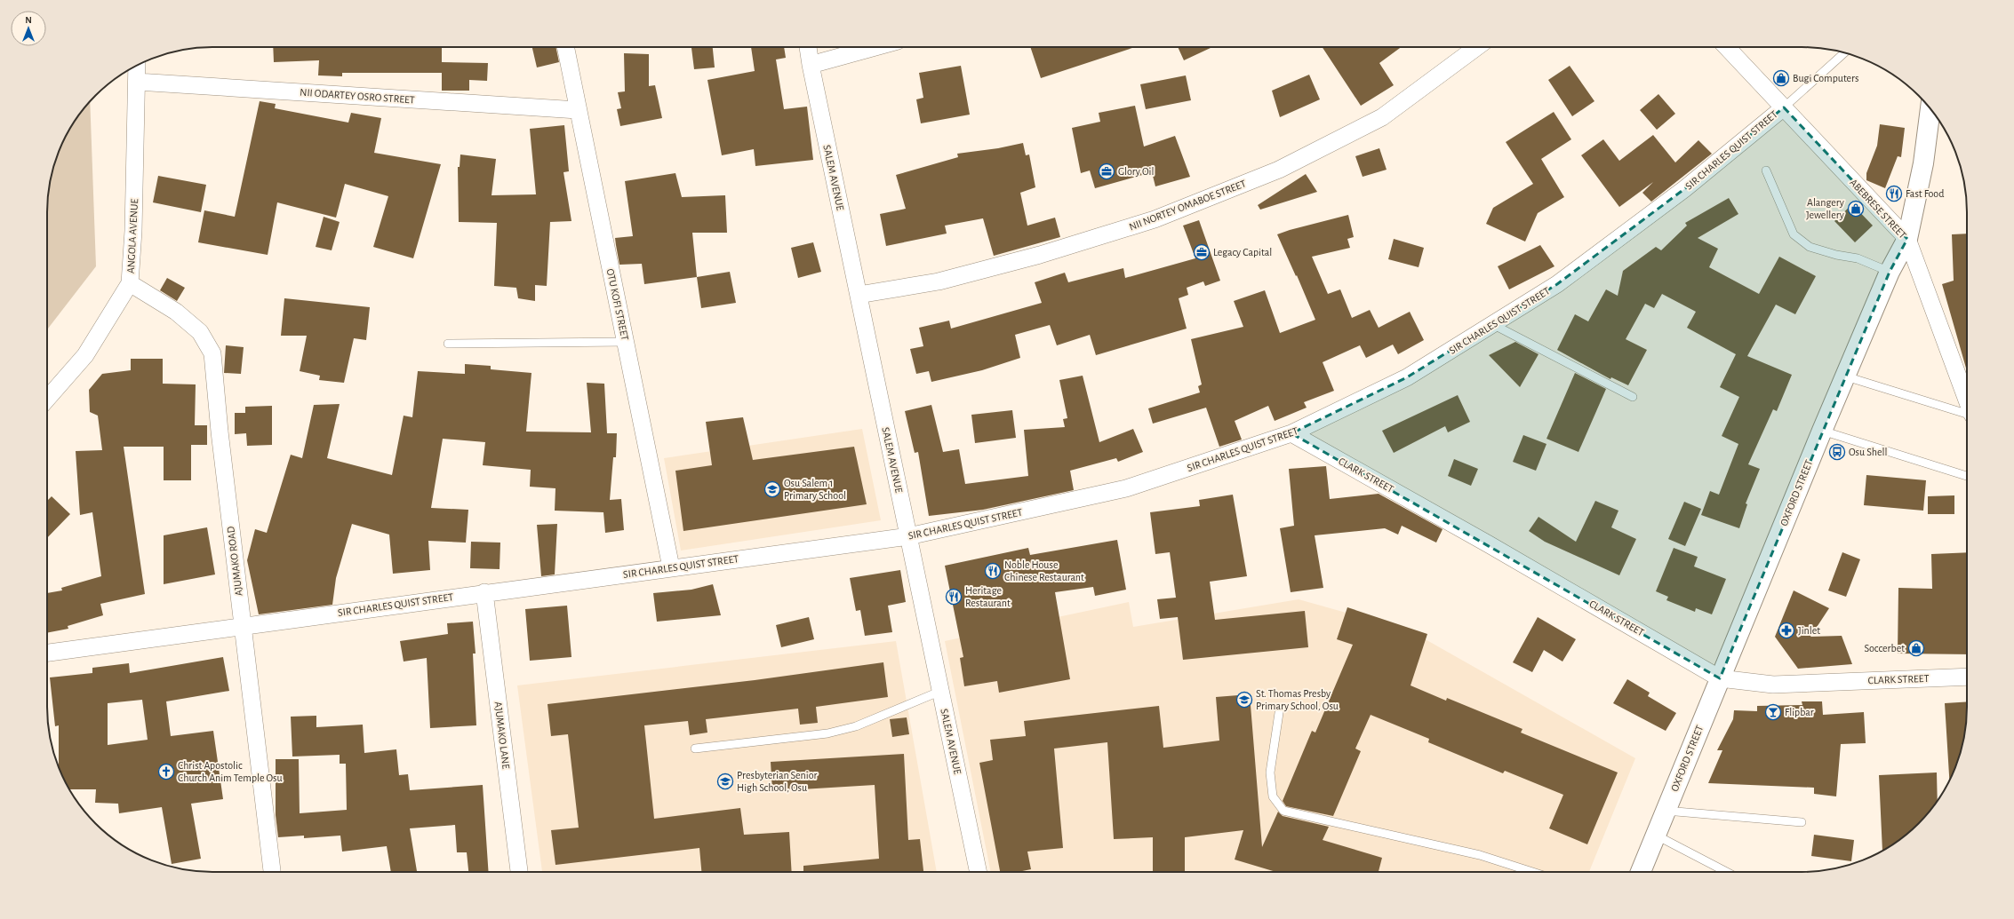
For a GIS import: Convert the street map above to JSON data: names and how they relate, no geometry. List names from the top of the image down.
{
  "streets": {
    "main road": ["OXFORD STREET"],
    "street": [
      "NII ODARTEY OSRO STREET",
      "SIR CHARLES QUIST STREET",
      "SALEM AVENUE",
      "NII NORTEY OMABOE STREET",
      "ABEBRESE STREET",
      "ANGOLA AVENUE",
      "OTU KOFI STREET",
      "CLARK STREET",
      "AJUMAKO ROAD",
      "AJUMAKO LANE"
    ]
  },
  "crossings": [
    ["NII ODARTEY OSRO STREET", "ANGOLA AVENUE"],
    ["NII ODARTEY OSRO STREET", "OTU KOFI STREET"],
    ["SIR CHARLES QUIST STREET", "SALEM AVENUE"],
    ["SIR CHARLES QUIST STREET", "ABEBRESE STREET"],
    ["SIR CHARLES QUIST STREET", "OTU KOFI STREET"],
    ["SIR CHARLES QUIST STREET", "CLARK STREET"],
    ["SIR CHARLES QUIST STREET", "AJUMAKO ROAD"],
    ["SIR CHARLES QUIST STREET", "AJUMAKO LANE"],
    ["SALEM AVENUE", "NII NORTEY OMABOE STREET"],
    ["ABEBRESE STREET", "OXFORD STREET"],
    ["ANGOLA AVENUE", "AJUMAKO ROAD"],
    ["CLARK STREET", "OXFORD STREET"]
  ],
  "places": {
    "shop": ["Bugi Computers", "Alangery Jewellery", "Soccerbet"],
    "office": ["Glory Oil", "Legacy Capital"],
    "restaurant": ["Fast Food", "Noble House Chinese Restaurant", "Heritage Restaurant"],
    "bus stop": ["Osu Shell"],
    "school or university": ["Osu Salem 1 Primary School", "St. Thomas Presby Primary School, Osu", "Presbyterian Senior High School, Osu"],
    "pharmacy": ["Jinlet"],
    "bar": ["Flipbar"],
    "church": ["Christ Apostolic Church Anim Temple Osu"]
  },
  "north": "top"
}
